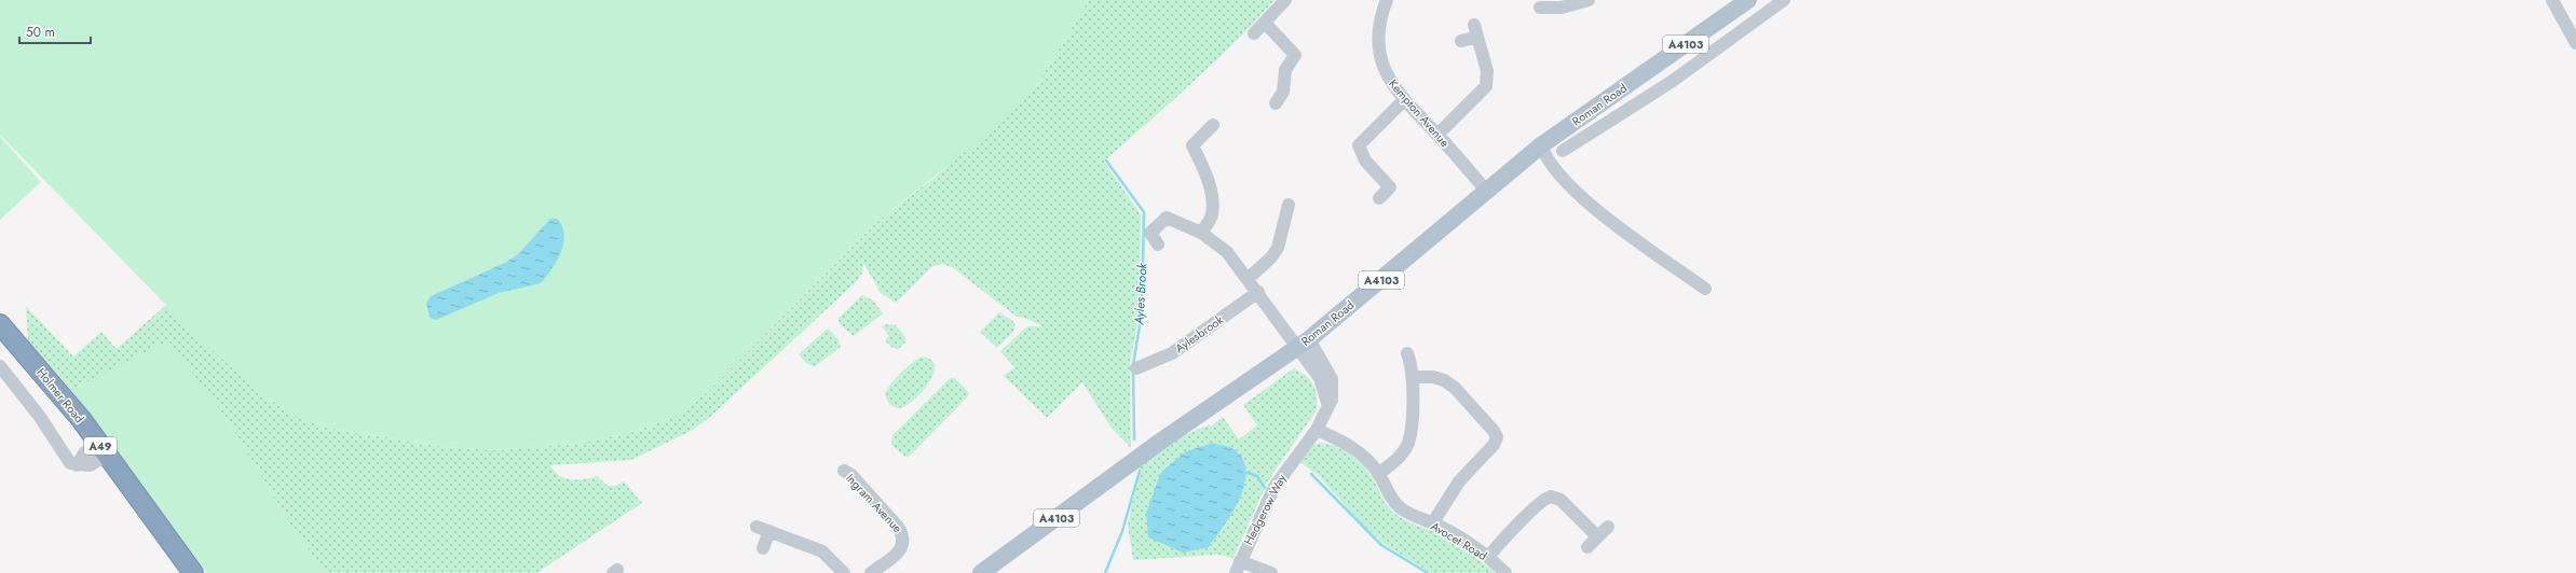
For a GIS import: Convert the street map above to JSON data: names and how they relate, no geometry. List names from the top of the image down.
{
  "streets": {
    "highway": ["Holmer Road", "A49"],
    "main road": ["A4103", "Roman Road"],
    "street": [
      "Kempton Avenue",
      "Aylesbrook",
      "Ingram Avenue",
      "Hedgerow Way",
      "Avocet Road"
    ]
  },
  "crossings": [
    ["Roman Road", "Kempton Avenue"],
    ["Roman Road", "Hedgerow Way"],
    ["Hedgerow Way", "Avocet Road"]
  ],
  "water": ["Ayles Brook"],
  "scale_bar": "50 m"
}
